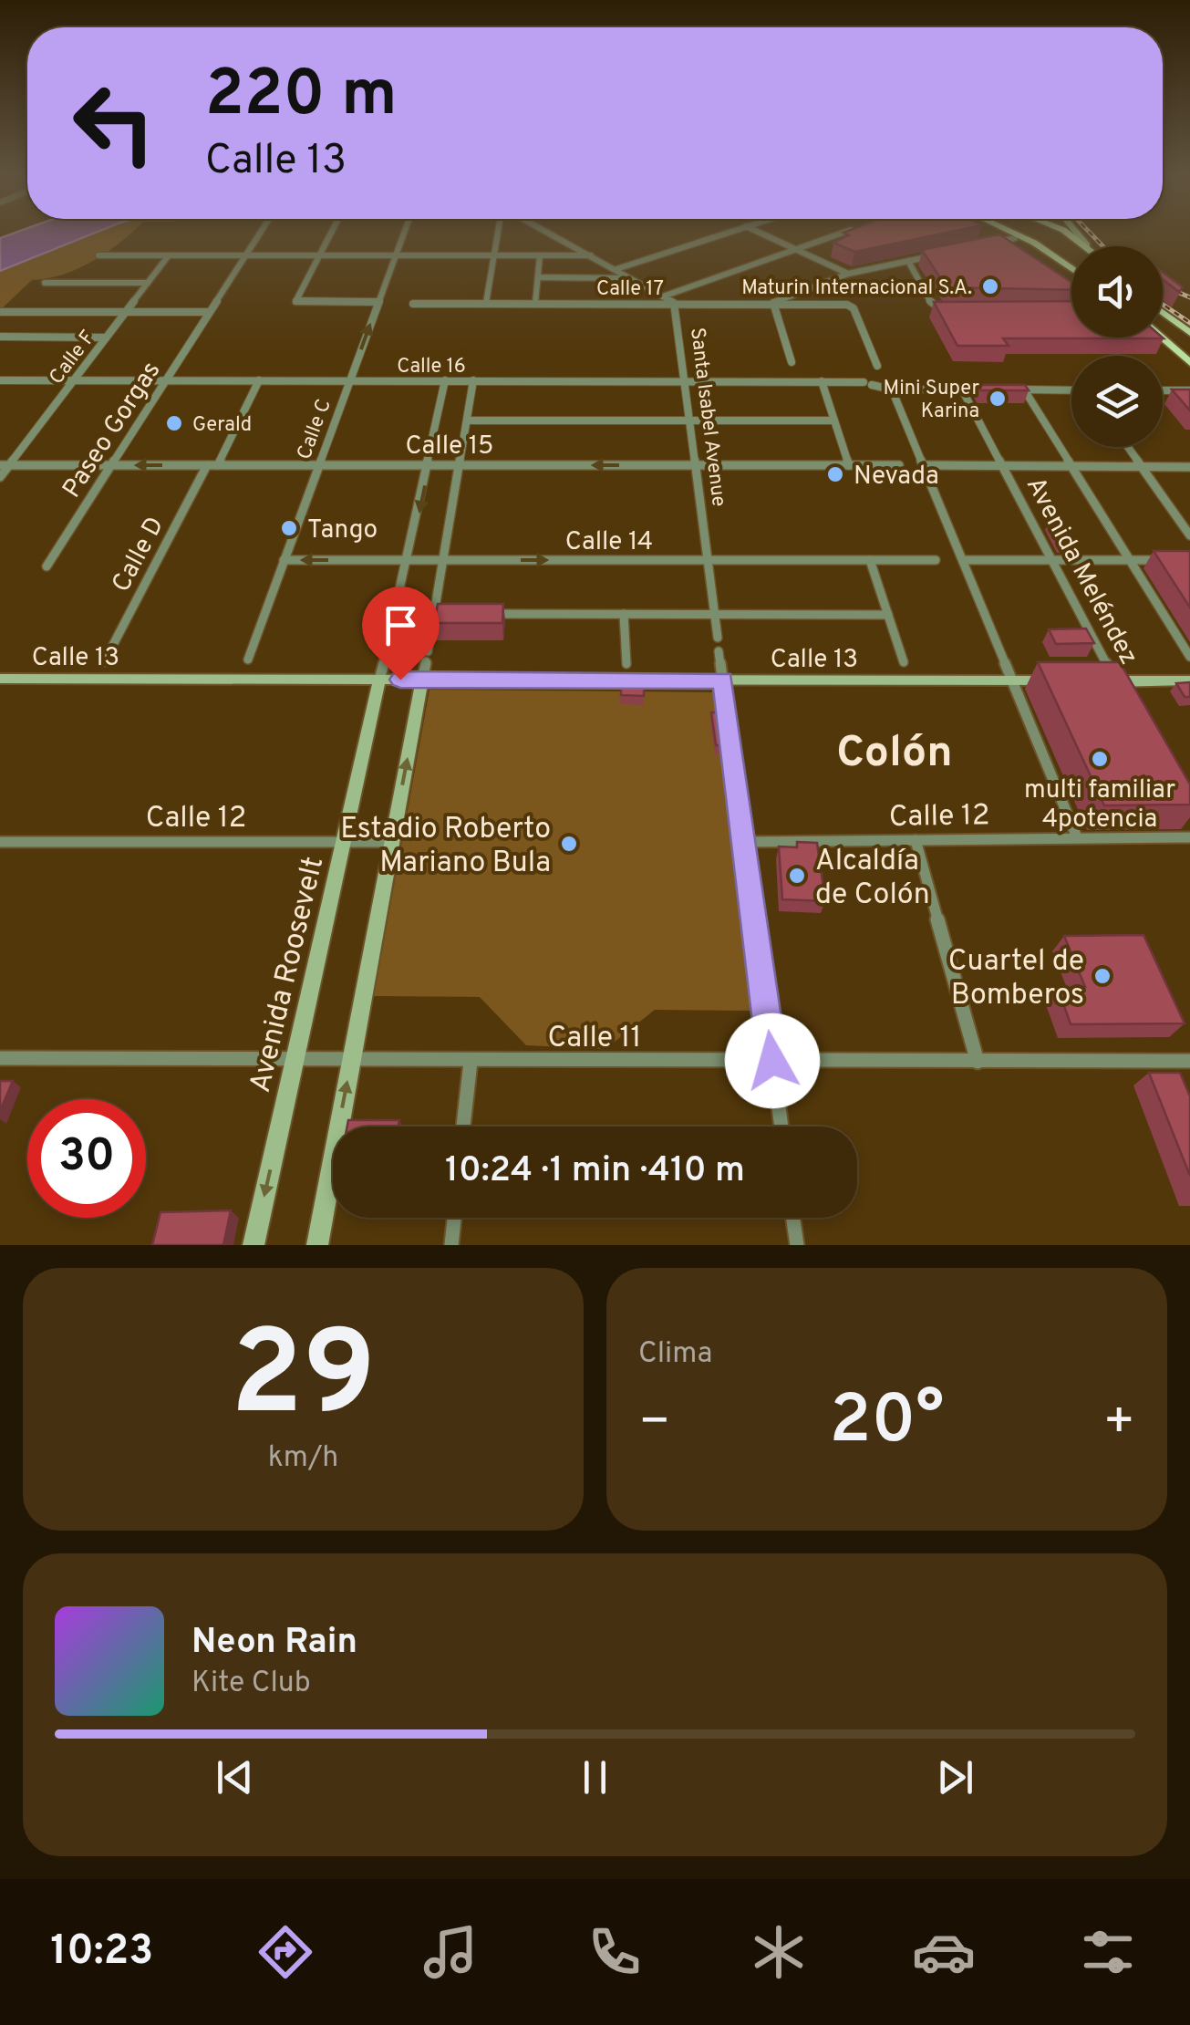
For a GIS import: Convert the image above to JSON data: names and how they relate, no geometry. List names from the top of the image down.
{
  "streets": {
    "main road": ["Avenida Meléndez", "Calle 13", "Avenida Roosevelt"],
    "street": [
      "Calle 17",
      "Calle F",
      "Calle 16",
      "Santa Isabel Avenue",
      "Paseo Gorgas",
      "Calle C",
      "Calle 15",
      "Calle 14",
      "Calle D",
      "Calle 12",
      "Calle 11"
    ]
  },
  "crossings": [
    ["Calle 17", "Santa Isabel Avenue"],
    ["Calle F", "Calle 16"],
    ["Calle F", "Calle 15"],
    ["Calle 16", "Santa Isabel Avenue"],
    ["Calle 16", "Paseo Gorgas"],
    ["Calle 16", "Calle C"],
    ["Calle 16", "Calle D"],
    ["Calle 16", "Avenida Meléndez"],
    ["Calle 16", "Avenida Roosevelt"],
    ["Santa Isabel Avenue", "Calle 15"],
    ["Santa Isabel Avenue", "Calle 14"],
    ["Paseo Gorgas", "Calle 15"],
    ["Calle C", "Calle 15"],
    ["Calle C", "Calle 14"],
    ["Calle C", "Calle 13"],
    ["Calle 15", "Calle D"],
    ["Calle 15", "Avenida Roosevelt"],
    ["Calle 14", "Avenida Roosevelt"],
    ["Calle D", "Calle 13"],
    ["Calle 13", "Avenida Roosevelt"],
    ["Calle 12", "Avenida Roosevelt"],
    ["Avenida Roosevelt", "Calle 11"]
  ],
  "districts": ["Colón"],
  "places": [
    "Maturin Internacional S.A.",
    "Mini Super Karina",
    "Gerald",
    "Nevada",
    "Tango",
    "multi familiar 4potencia",
    "Estadio Roberto Mariano Bula",
    "Alcaldía de Colón",
    "Cuartel de Bomberos"
  ],
  "page": {
    "turn": ["220 m", "Calle 13"],
    "limit": "30",
    "trip": "10:24 · 1 min · 410 m",
    "tile": [
      ["29", "km/h"],
      "Clima"
    ],
    "heat": ["−", "20°", "+"],
    "song": ["Neon Rain", "Kite Club"],
    "tabs": "10:23"
  }
}
